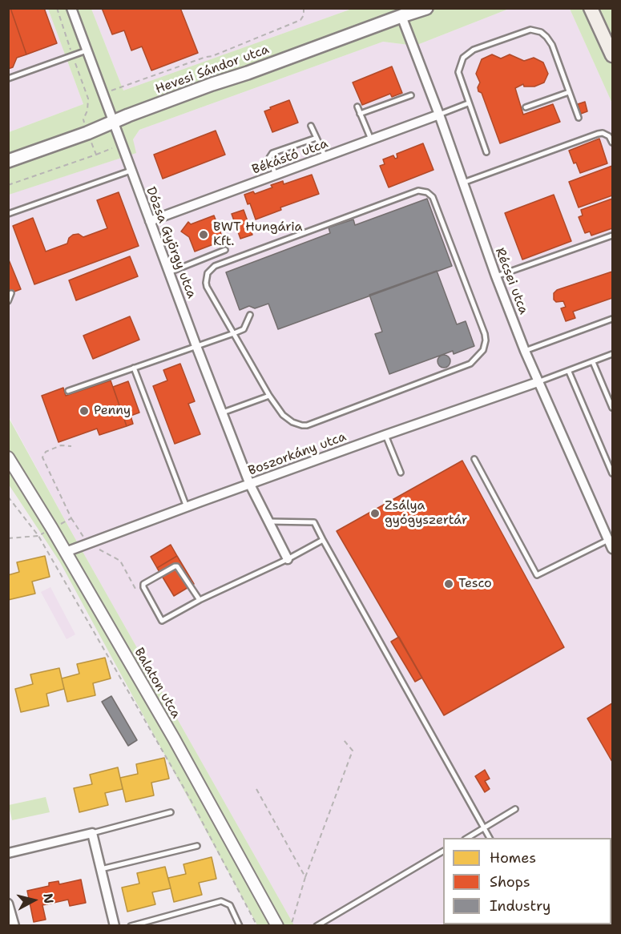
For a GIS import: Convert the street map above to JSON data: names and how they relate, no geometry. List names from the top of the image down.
{
  "streets": {
    "main road": ["Hevesi Sándor utca"],
    "street": [
      "Békástó utca",
      "Dózsa György utca",
      "Récsei utca",
      "Boszorkány utca",
      "Balaton utca"
    ]
  },
  "crossings": [
    ["Hevesi Sándor utca", "Dózsa György utca"],
    ["Hevesi Sándor utca", "Récsei utca"],
    ["Békástó utca", "Dózsa György utca"],
    ["Békástó utca", "Récsei utca"],
    ["Dózsa György utca", "Boszorkány utca"],
    ["Récsei utca", "Boszorkány utca"],
    ["Boszorkány utca", "Balaton utca"]
  ],
  "places": [
    "BWT Hungária Kft.",
    "Penny",
    "Zsálya gyógyszertár",
    "Tesco"
  ],
  "legend": ["Homes", "Shops", "Industry"],
  "north": "right"
}
